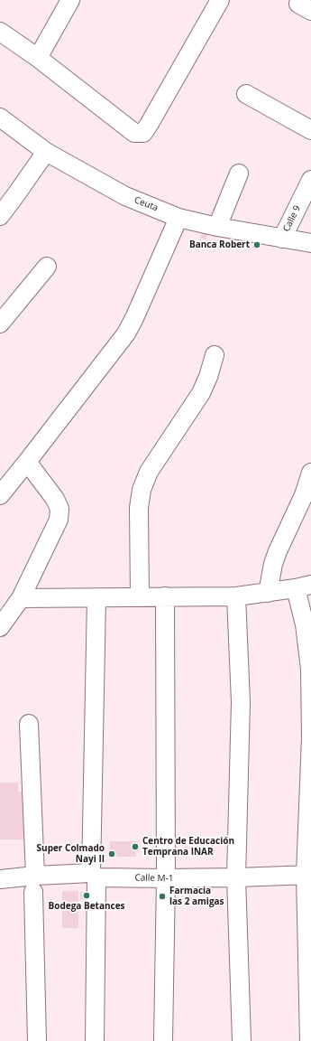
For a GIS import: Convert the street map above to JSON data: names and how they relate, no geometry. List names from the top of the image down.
{
  "streets": {
    "street": ["Ceuta", "Calle 9", "Calle M-1"]
  },
  "crossings": [
    ["Ceuta", "Calle 9"]
  ],
  "places": [
    "Banca Robert",
    "Centro de Educación Temprana INAR",
    "Super Colmado Nayi II",
    "Bodega Betances",
    "Farmacia las 2 amigas"
  ]
}
